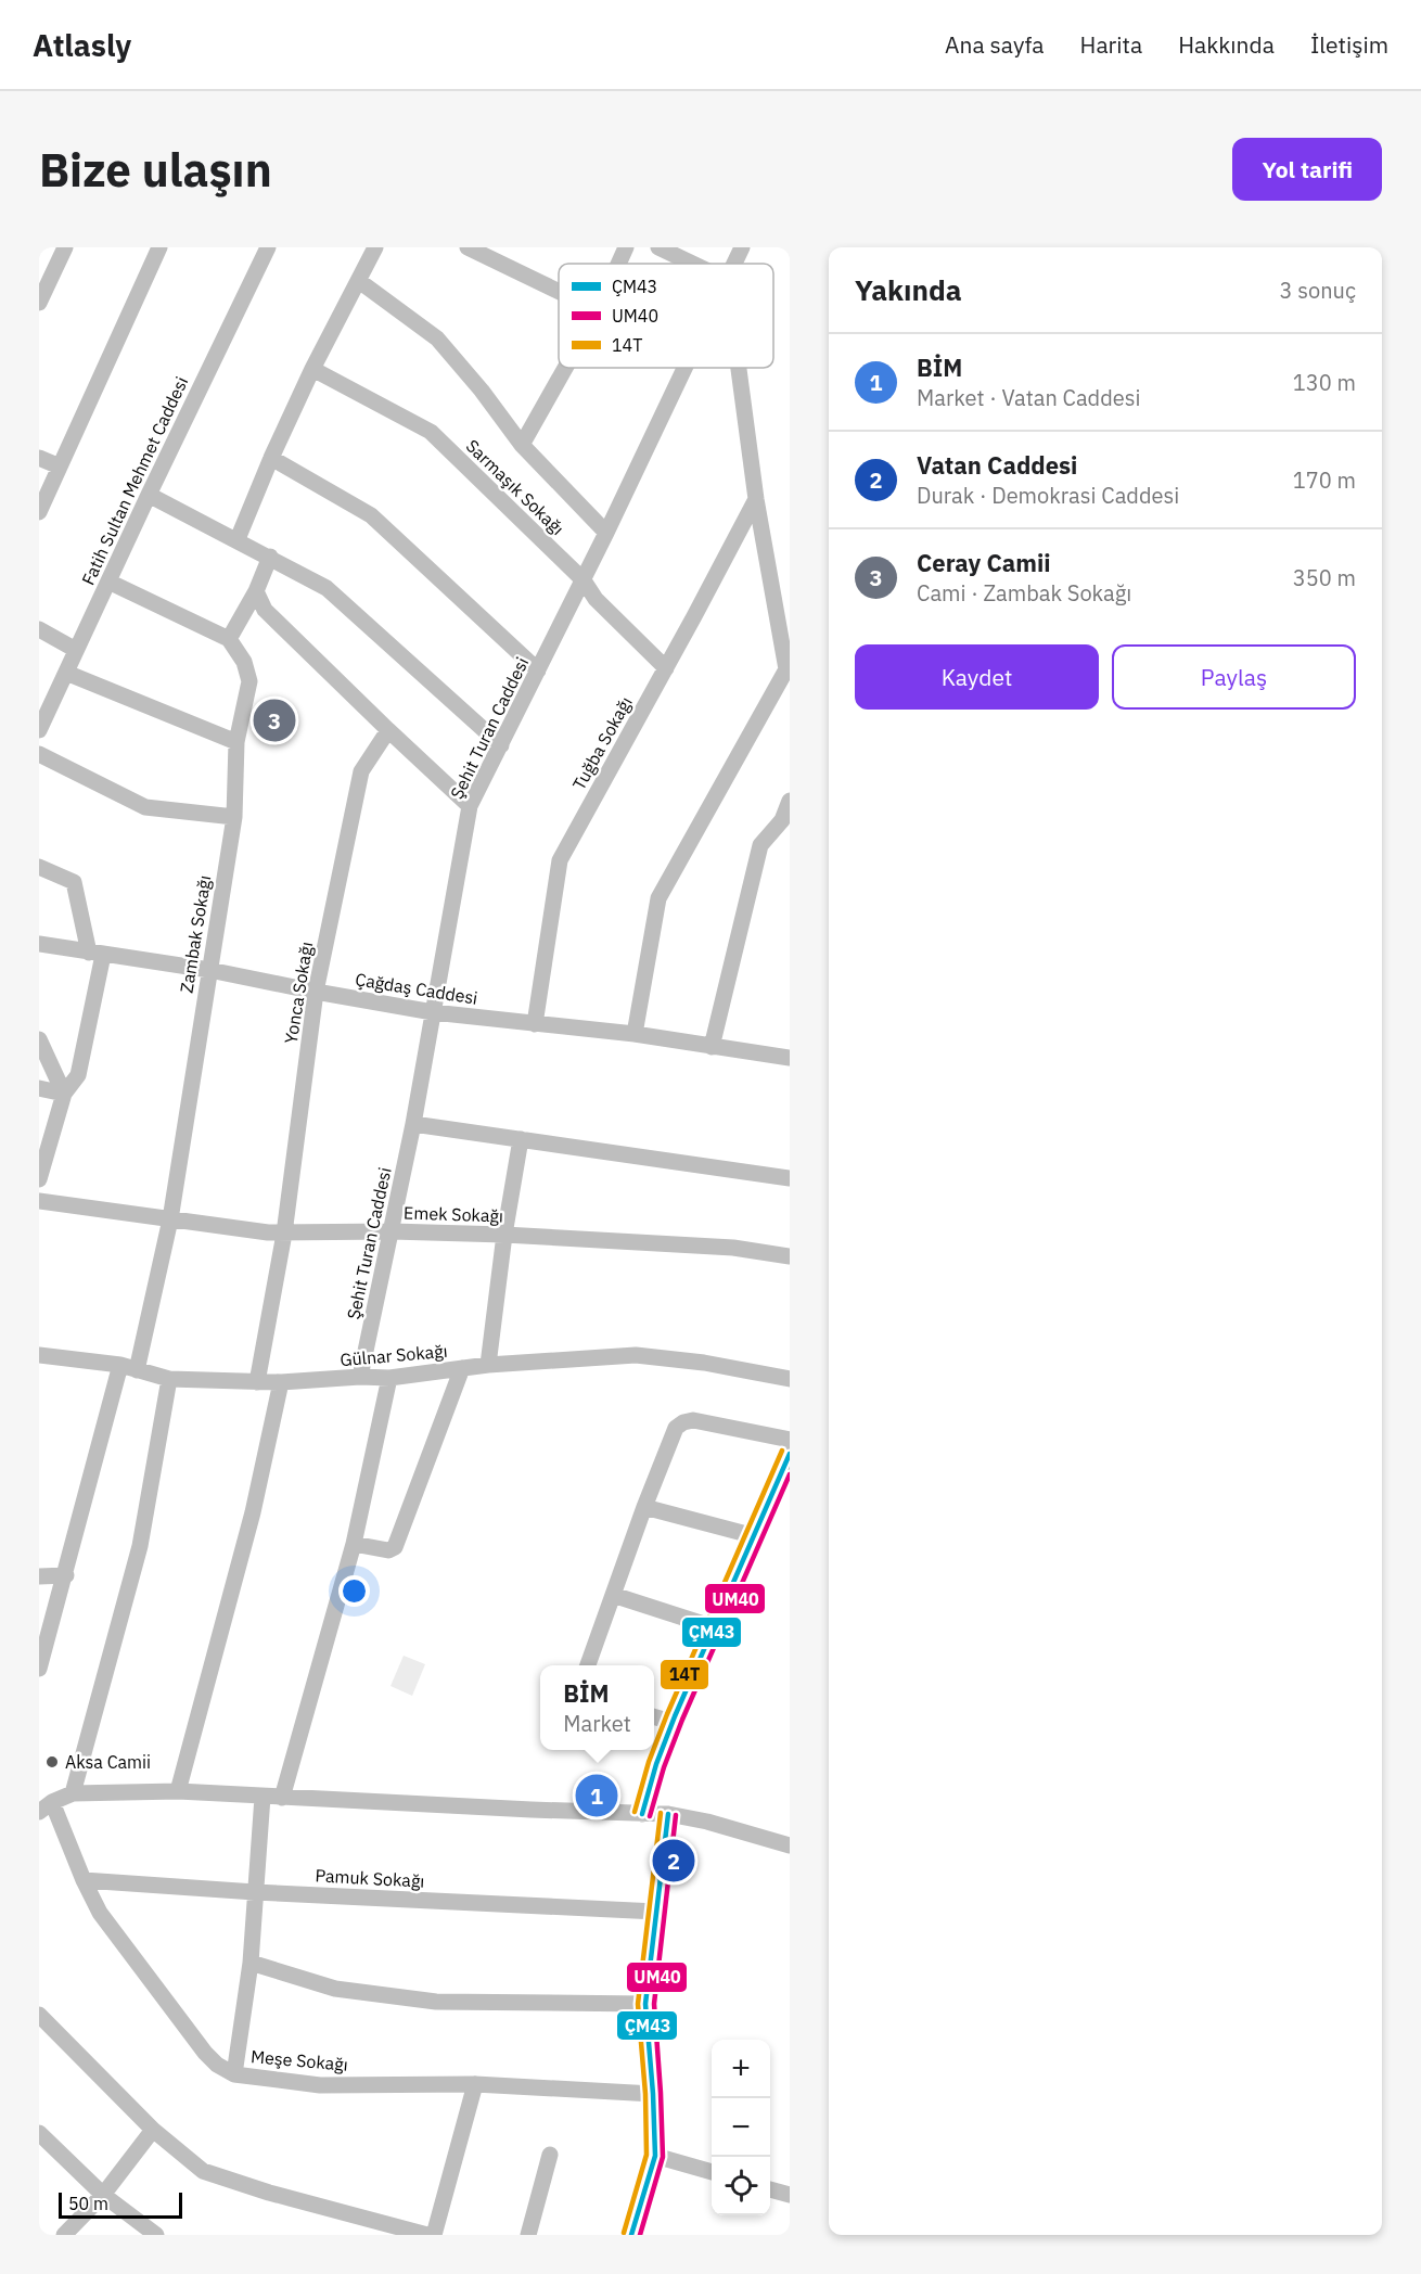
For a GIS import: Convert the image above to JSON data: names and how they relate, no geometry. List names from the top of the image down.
{
  "streets": {
    "street": [
      "Fatih Sultan Mehmet Caddesi",
      "Sarmaşık Sokağı",
      "Şehit Turan Caddesi",
      "Tuğba Sokağı",
      "Zambak Sokağı",
      "Çağdaş Caddesi",
      "Yonca Sokağı",
      "Emek Sokağı",
      "Gülnar Sokağı",
      "Pamuk Sokağı",
      "Meşe Sokağı"
    ]
  },
  "crossings": [
    ["Sarmaşık Sokağı", "Şehit Turan Caddesi"],
    ["Sarmaşık Sokağı", "Tuğba Sokağı"],
    ["Şehit Turan Caddesi", "Çağdaş Caddesi"],
    ["Şehit Turan Caddesi", "Emek Sokağı"],
    ["Şehit Turan Caddesi", "Gülnar Sokağı"],
    ["Tuğba Sokağı", "Çağdaş Caddesi"],
    ["Zambak Sokağı", "Çağdaş Caddesi"],
    ["Zambak Sokağı", "Emek Sokağı"],
    ["Zambak Sokağı", "Gülnar Sokağı"],
    ["Çağdaş Caddesi", "Yonca Sokağı"],
    ["Yonca Sokağı", "Emek Sokağı"],
    ["Yonca Sokağı", "Gülnar Sokağı"],
    ["Pamuk Sokağı", "Meşe Sokağı"]
  ],
  "places": ["Aksa Camii"],
  "lines": ["transit line 14T", "transit line ÇM43", "transit line UM40"],
  "legend": ["ÇM43", "UM40", "14T"],
  "scale_bar": "50 m",
  "page": {
    "header": "Atlasly",
    "nav": [
      "Ana sayfa",
      "Harita",
      "Hakkında",
      "İletişim"
    ],
    "buttons": [
      "Yol tarifi",
      ["Kaydet", "Paylaş"]
    ],
    "title": "Bize ulaşın",
    "heading": ["Yakında", "3 sonuç"],
    "list": [
      {
        "mark": "1",
        "name": "BİM",
        "note": "Market · Vatan Caddesi",
        "value": "130 m"
      },
      {
        "mark": "2",
        "name": "Vatan Caddesi",
        "note": "Durak · Demokrasi Caddesi",
        "value": "170 m"
      },
      {
        "mark": "3",
        "name": "Ceray Camii",
        "note": "Cami · Zambak Sokağı",
        "value": "350 m"
      }
    ],
    "pins": ["3", "1", "2"],
    "popup": ["BİM", "Market"],
    "map_buttons": ["+", "−"],
    "scale": "50 m"
  }
}
